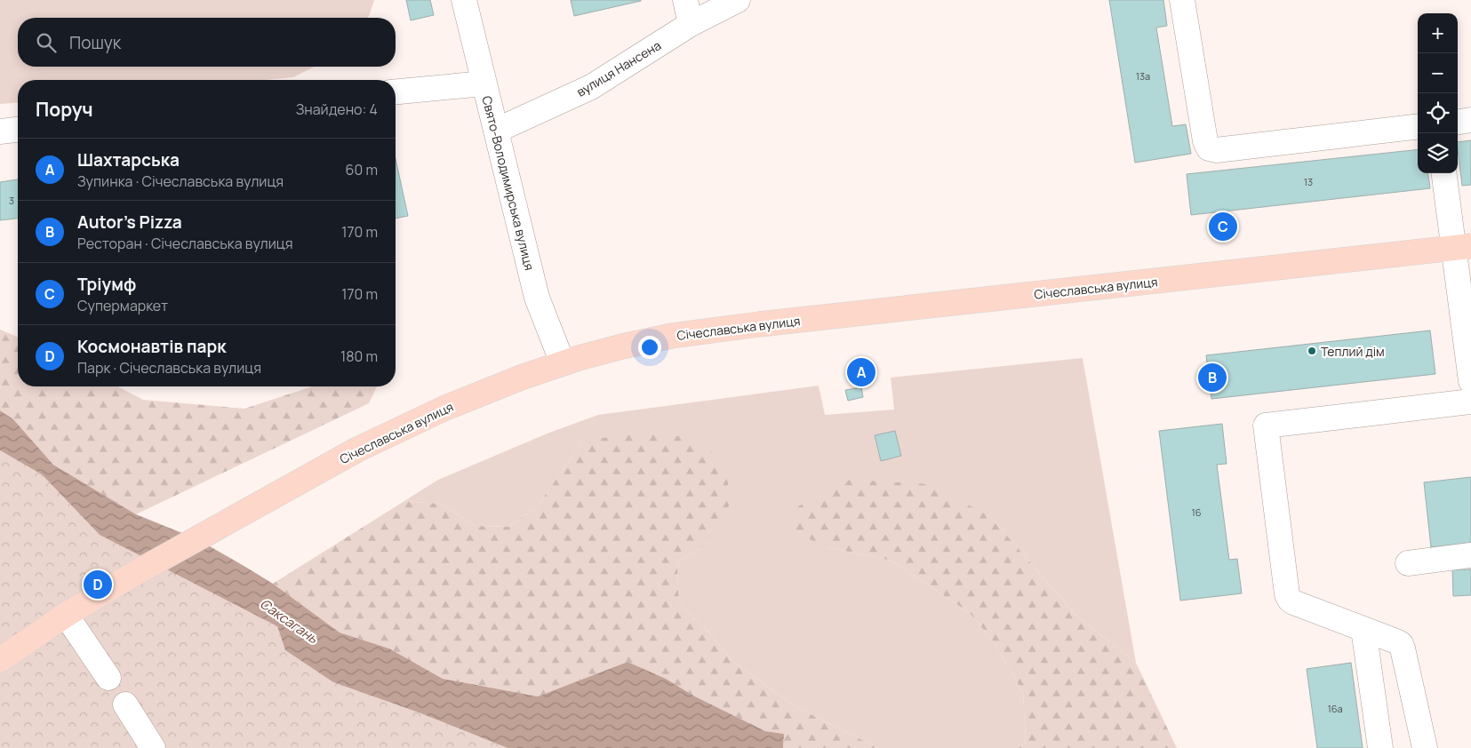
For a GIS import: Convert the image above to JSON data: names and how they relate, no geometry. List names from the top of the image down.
{
  "streets": {
    "main road": ["Січеславська вулиця"],
    "street": ["вулиця Нансена", "Свято-Володимирська вулиця"]
  },
  "crossings": [
    ["вулиця Нансена", "Свято-Володимирська вулиця"],
    ["Свято-Володимирська вулиця", "Січеславська вулиця"]
  ],
  "water": ["Саксагань"],
  "places": ["Теплий дім"],
  "house_numbers": [
    "13а",
    "13",
    "3",
    "16",
    "16а"
  ],
  "page": {
    "map_buttons": ["+", "−"],
    "search": "Пошук",
    "heading": ["Поруч", "Знайдено: 4"],
    "list": [
      {
        "mark": "A",
        "name": "Шахтарська",
        "note": "Зупинка · Січеславська вулиця",
        "value": "60 m"
      },
      {
        "mark": "B",
        "name": "Autor's Pizza",
        "note": "Ресторан · Січеславська вулиця",
        "value": "170 m"
      },
      {
        "mark": "C",
        "name": "Тріумф",
        "note": "Супермаркет",
        "value": "170 m"
      },
      {
        "mark": "D",
        "name": "Космонавтів парк",
        "note": "Парк · Січеславська вулиця",
        "value": "180 m"
      }
    ],
    "pins": [
      "C",
      "A",
      "B",
      "D"
    ]
  }
}
